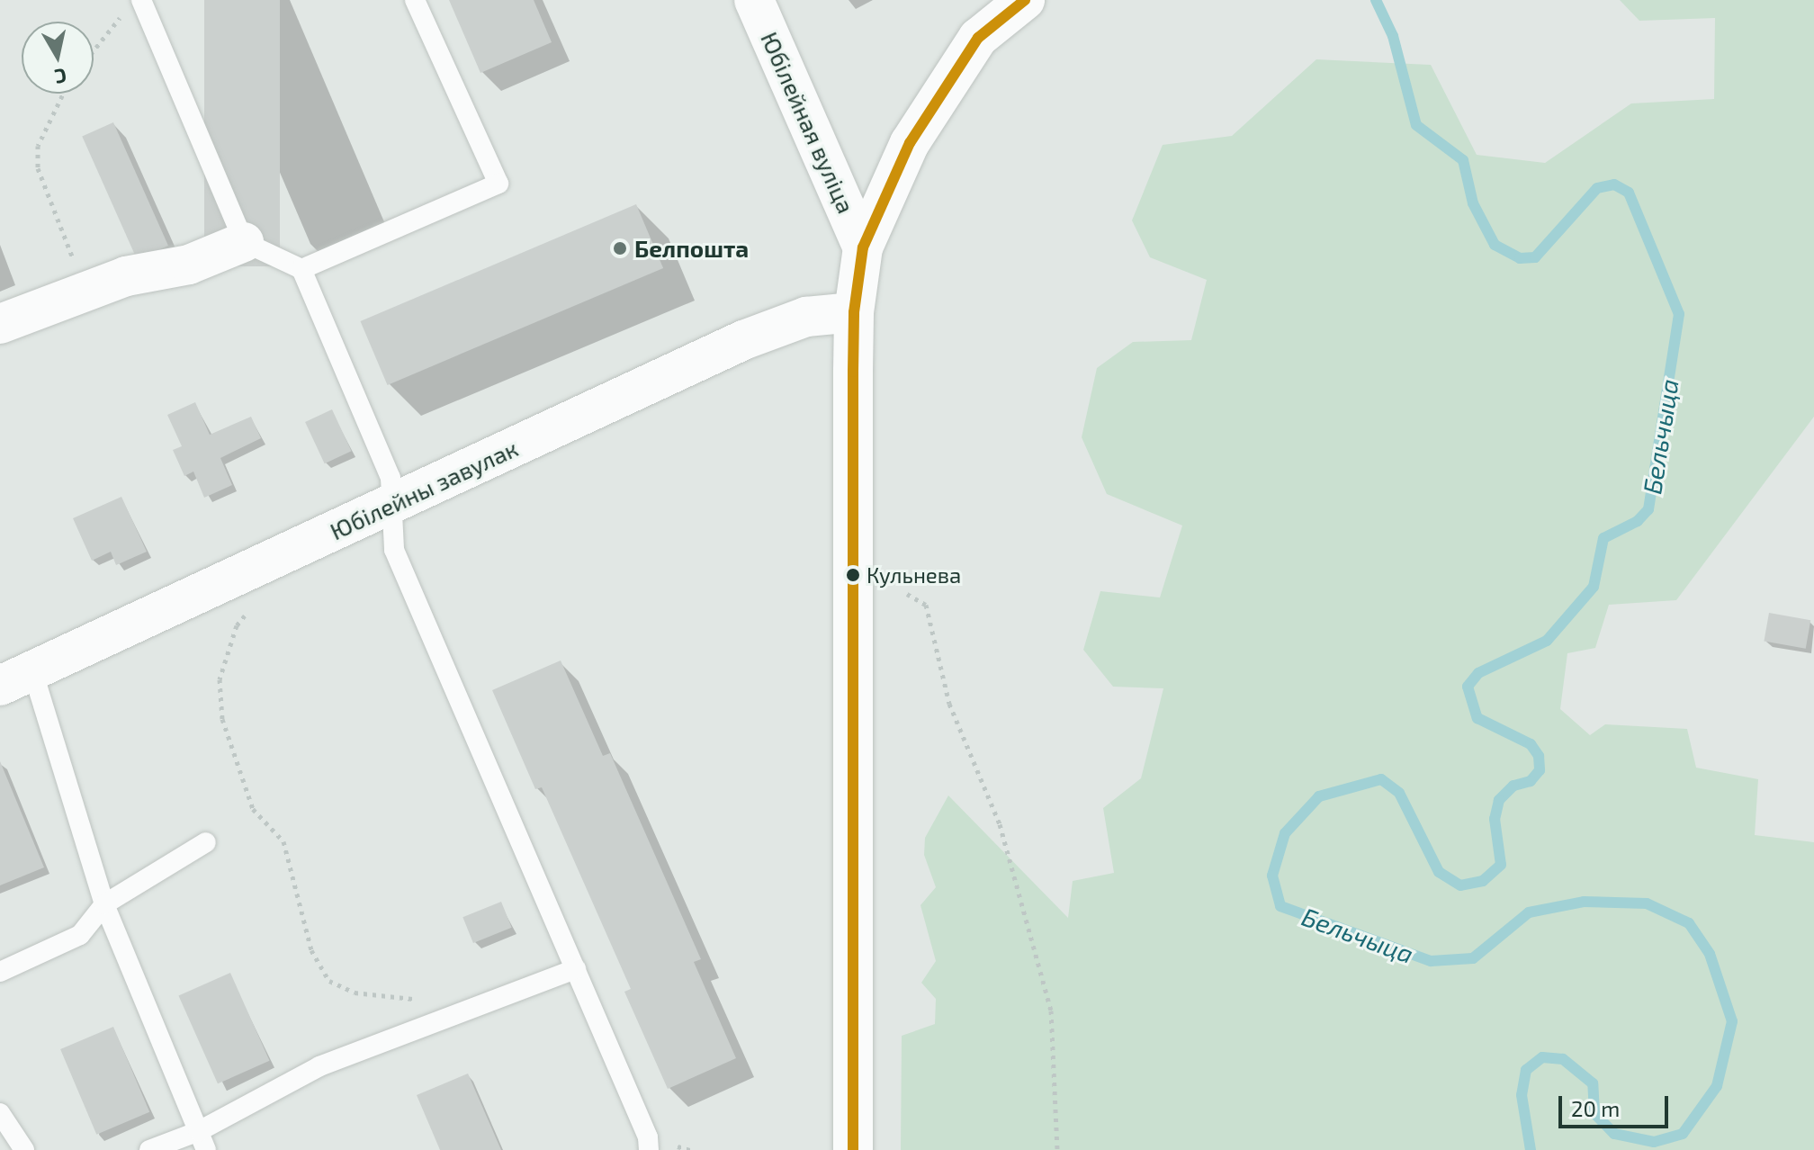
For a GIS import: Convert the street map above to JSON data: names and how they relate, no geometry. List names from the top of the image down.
{
  "streets": {
    "street": ["Юбілейная вуліца", "Юбілейны завулак"]
  },
  "water": ["Бельчыца"],
  "places": ["Белпошта", "Кульнева"],
  "scale_bar": "20 m",
  "north": "bottom"
}
